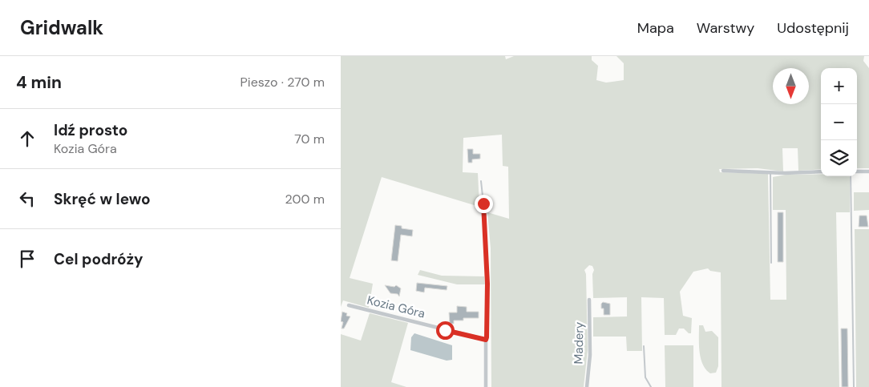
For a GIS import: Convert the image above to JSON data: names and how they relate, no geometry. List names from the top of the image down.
{
  "streets": {
    "street": ["Kozia Góra", "Madery"]
  },
  "north": "bottom",
  "page": {
    "header": "Gridwalk",
    "nav": ["Mapa", "Warstwy", "Udostępnij"],
    "heading": ["4 min", "Pieszo · 270 m"],
    "map_buttons": ["+", "−"],
    "list": [
      ["Idź prosto", "Kozia Góra", "70 m"],
      ["Skręć w lewo", "200 m"],
      "Cel podróży"
    ]
  }
}
